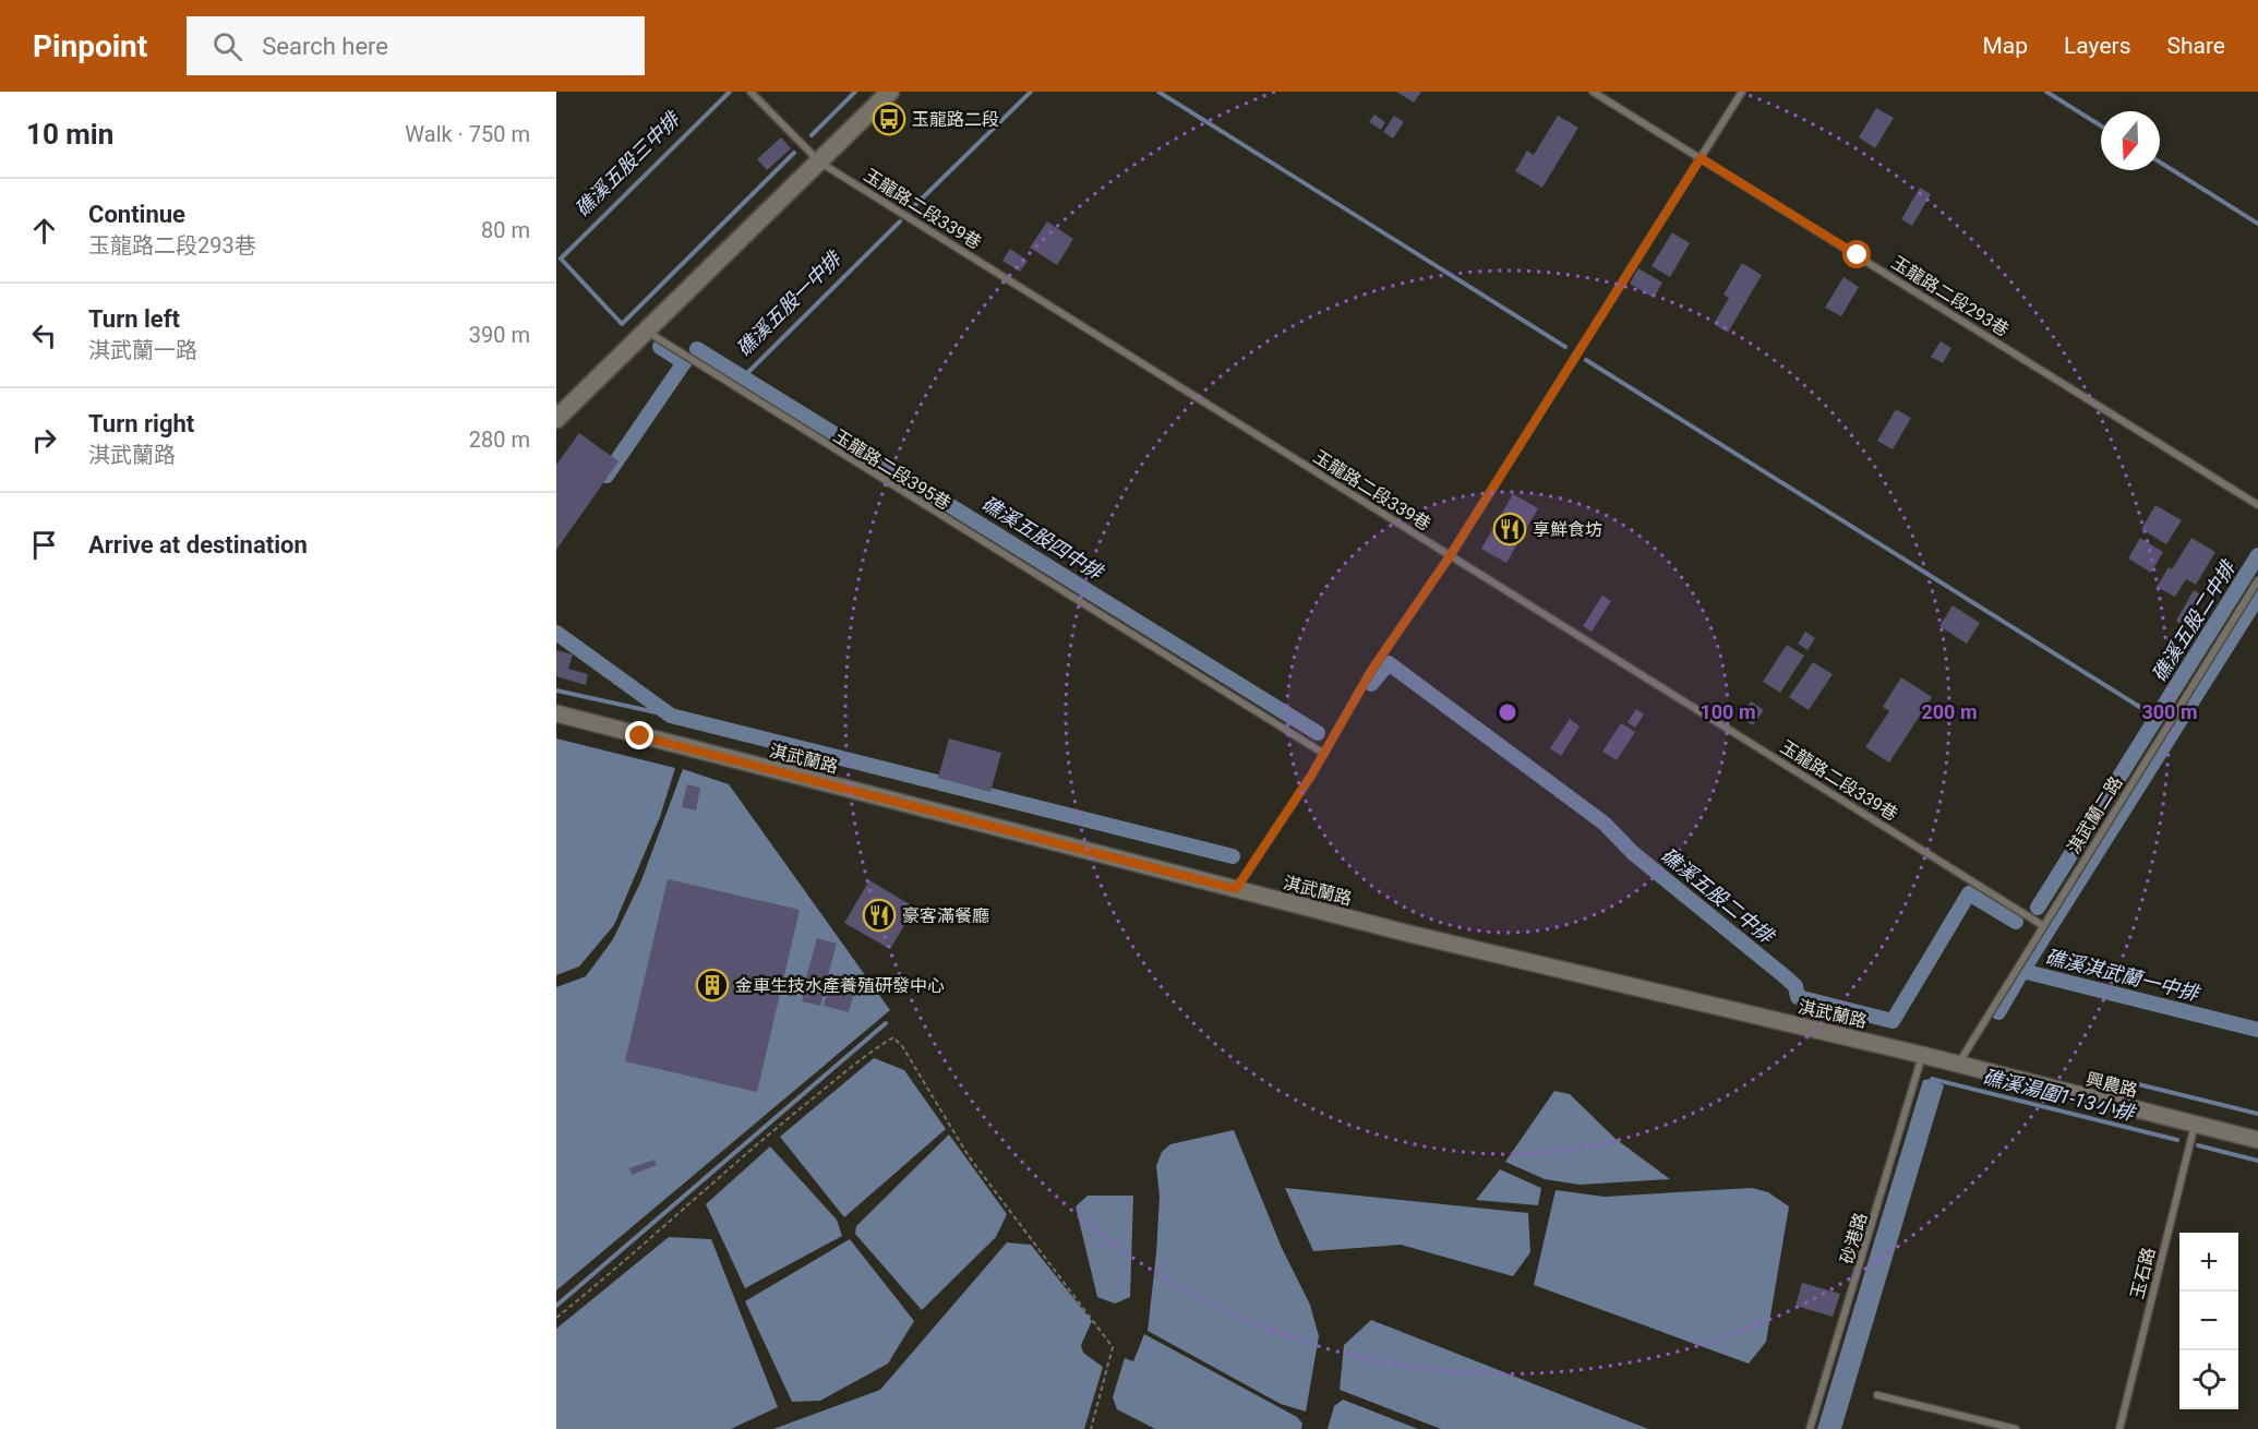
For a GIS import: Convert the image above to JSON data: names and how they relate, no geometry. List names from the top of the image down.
{
  "streets": {
    "street": ["淇武蘭路", "興農路"],
    "lane": [
      "玉龍路二段339巷",
      "玉龍路二段293巷",
      "玉龍路二段395巷",
      "淇武蘭二路",
      "砂港路",
      "玉石路"
    ]
  },
  "crossings": [
    ["玉龍路二段339巷", "淇武蘭二路"],
    ["淇武蘭路", "淇武蘭二路"],
    ["淇武蘭路", "興農路"],
    ["淇武蘭路", "砂港路"],
    ["淇武蘭二路", "興農路"],
    ["興農路", "玉石路"]
  ],
  "water": [
    "礁溪五股三中排",
    "礁溪五股一中排",
    "礁溪五股四中排",
    "礁溪五股二中排",
    "礁溪淇武蘭一中排",
    "礁溪湯圍1-13小排"
  ],
  "places": {
    "bus stop": ["玉龍路二段"],
    "restaurant": ["享鮮食坊", "豪客滿餐廳"],
    "building": ["金車生技水產養殖研發中心"]
  },
  "north": "bottom",
  "page": {
    "header": "Pinpoint",
    "search": "Search here",
    "nav": ["Map", "Layers", "Share"],
    "heading": ["10 min", "Walk · 750 m"],
    "list": [
      ["Continue", "玉龍路二段293巷", "80 m"],
      ["Turn left", "淇武蘭一路", "390 m"],
      ["Turn right", "淇武蘭路", "280 m"],
      "Arrive at destination"
    ],
    "map_buttons": ["+", "−"]
  },
  "rings": ["100 m", "200 m", "300 m"]
}
